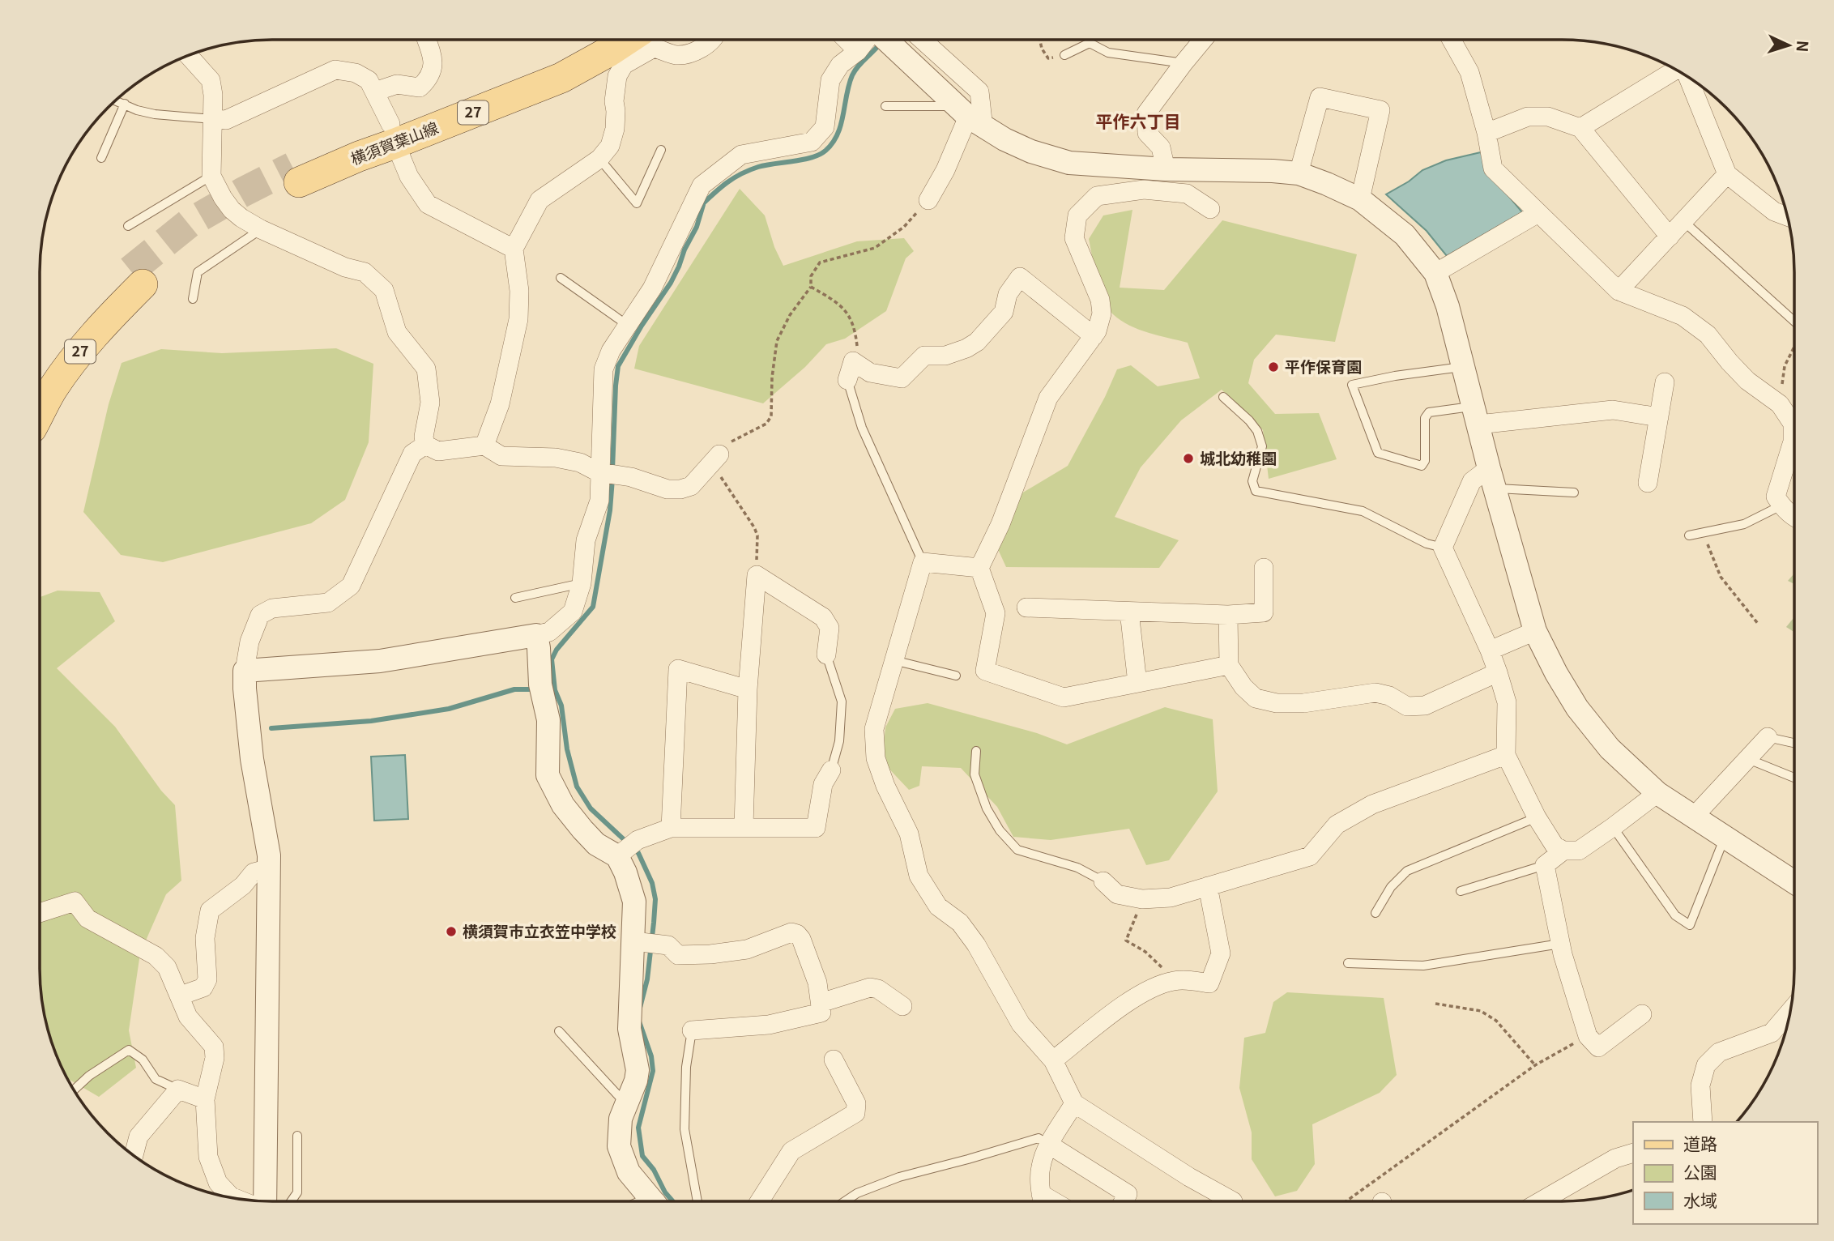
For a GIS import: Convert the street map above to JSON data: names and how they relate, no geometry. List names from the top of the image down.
{
  "streets": {
    "main road": ["27", "横須賀葉山線"]
  },
  "districts": ["平作六丁目"],
  "places": ["平作保育園", "城北幼稚園", "横須賀市立衣笠中学校"],
  "legend": ["道路", "公園", "水域"],
  "north": "right"
}
